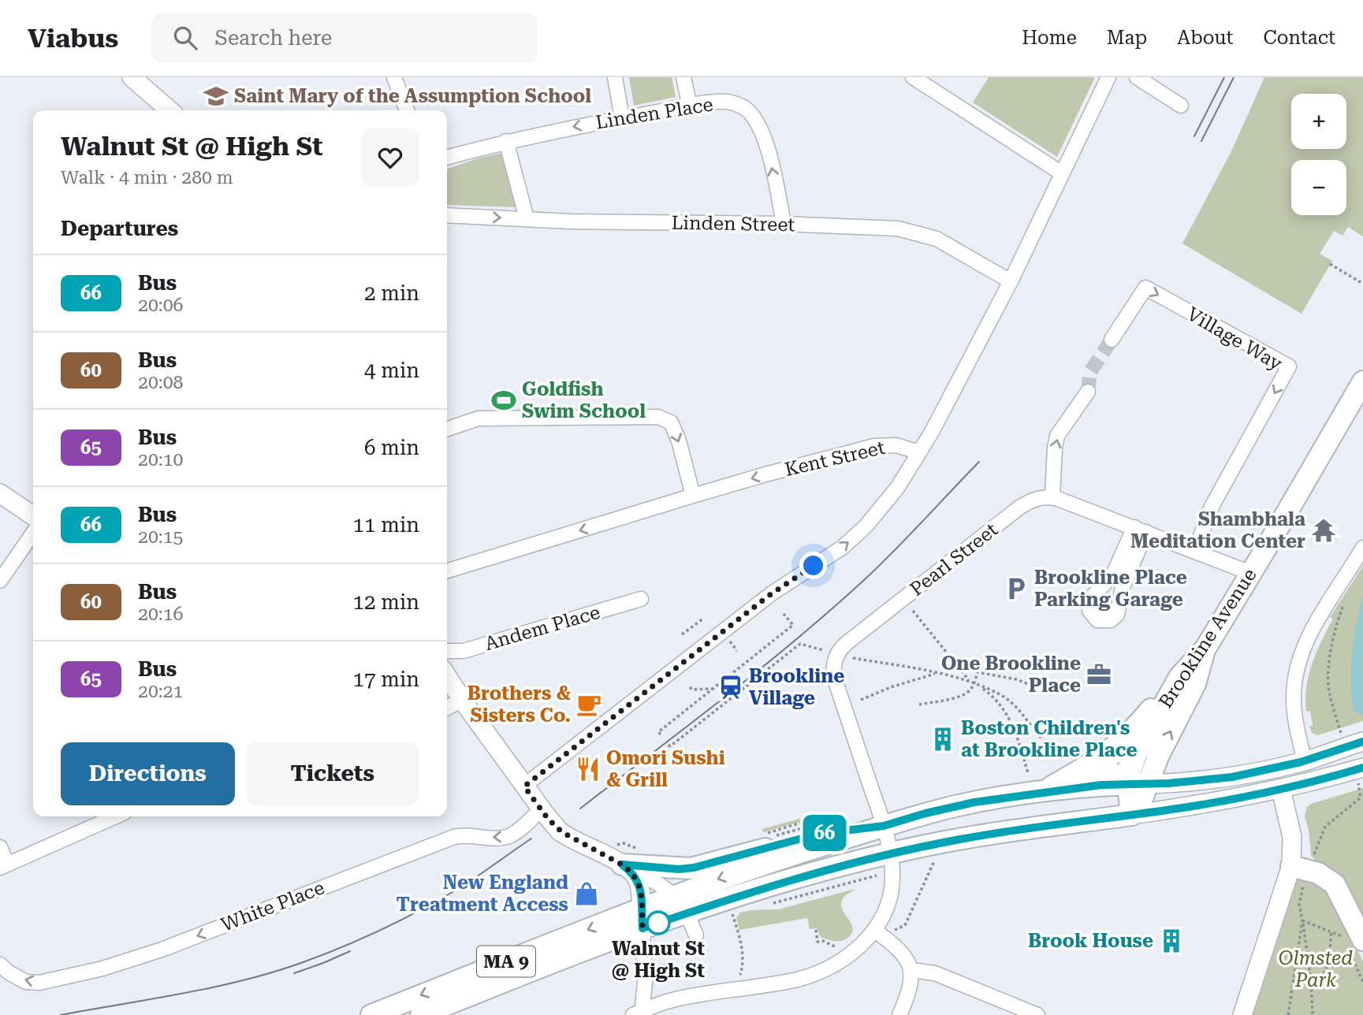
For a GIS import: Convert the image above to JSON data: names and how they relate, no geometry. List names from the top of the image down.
{
  "streets": {
    "highway": ["Brookline Avenue", "MA 9"],
    "street": [
      "Linden Place",
      "Linden Street",
      "Village Way",
      "Kent Street",
      "Pearl Street",
      "Andem Place",
      "White Place"
    ]
  },
  "crossings": [
    ["Linden Place", "Linden Street"],
    ["Pearl Street", "MA 9"],
    ["Brookline Avenue", "MA 9"]
  ],
  "one_way": ["Kent Street", "White Place"],
  "parks": ["Olmsted Park"],
  "places": {
    "school or university": ["Saint Mary of the Assumption School"],
    "sports": ["Goldfish Swim School"],
    "temple": ["Shambhala Meditation Center"],
    "parking": ["Brookline Place Parking Garage"],
    "office": ["One Brookline Place"],
    "station": ["Brookline Village"],
    "cafe": ["Brothers & Sisters Co."],
    "building": ["Boston Children's at Brookline Place", "Brook House"],
    "restaurant": ["Omori Sushi & Grill"],
    "shop": ["New England Treatment Access"],
    "other": ["Walnut St @ High St"]
  },
  "lines": ["bus line 66"],
  "page": {
    "header": "Viabus",
    "search": "Search here",
    "nav": [
      "Home",
      "Map",
      "About",
      "Contact"
    ],
    "on_map": "66",
    "map_buttons": ["+", "−"],
    "heading": [
      ["Walnut St @ High St", "Walk · 4 min · 280 m"],
      "Departures"
    ],
    "list": [
      {
        "mark": "66",
        "name": "Bus",
        "note": "20:06",
        "value": "2 min"
      },
      {
        "mark": "60",
        "name": "Bus",
        "note": "20:08",
        "value": "4 min"
      },
      {
        "mark": "65",
        "name": "Bus",
        "note": "20:10",
        "value": "6 min"
      },
      {
        "mark": "66",
        "name": "Bus",
        "note": "20:15",
        "value": "11 min"
      },
      {
        "mark": "60",
        "name": "Bus",
        "note": "20:16",
        "value": "12 min"
      },
      {
        "mark": "65",
        "name": "Bus",
        "note": "20:21",
        "value": "17 min"
      }
    ],
    "buttons": ["Directions", "Tickets"]
  }
}
